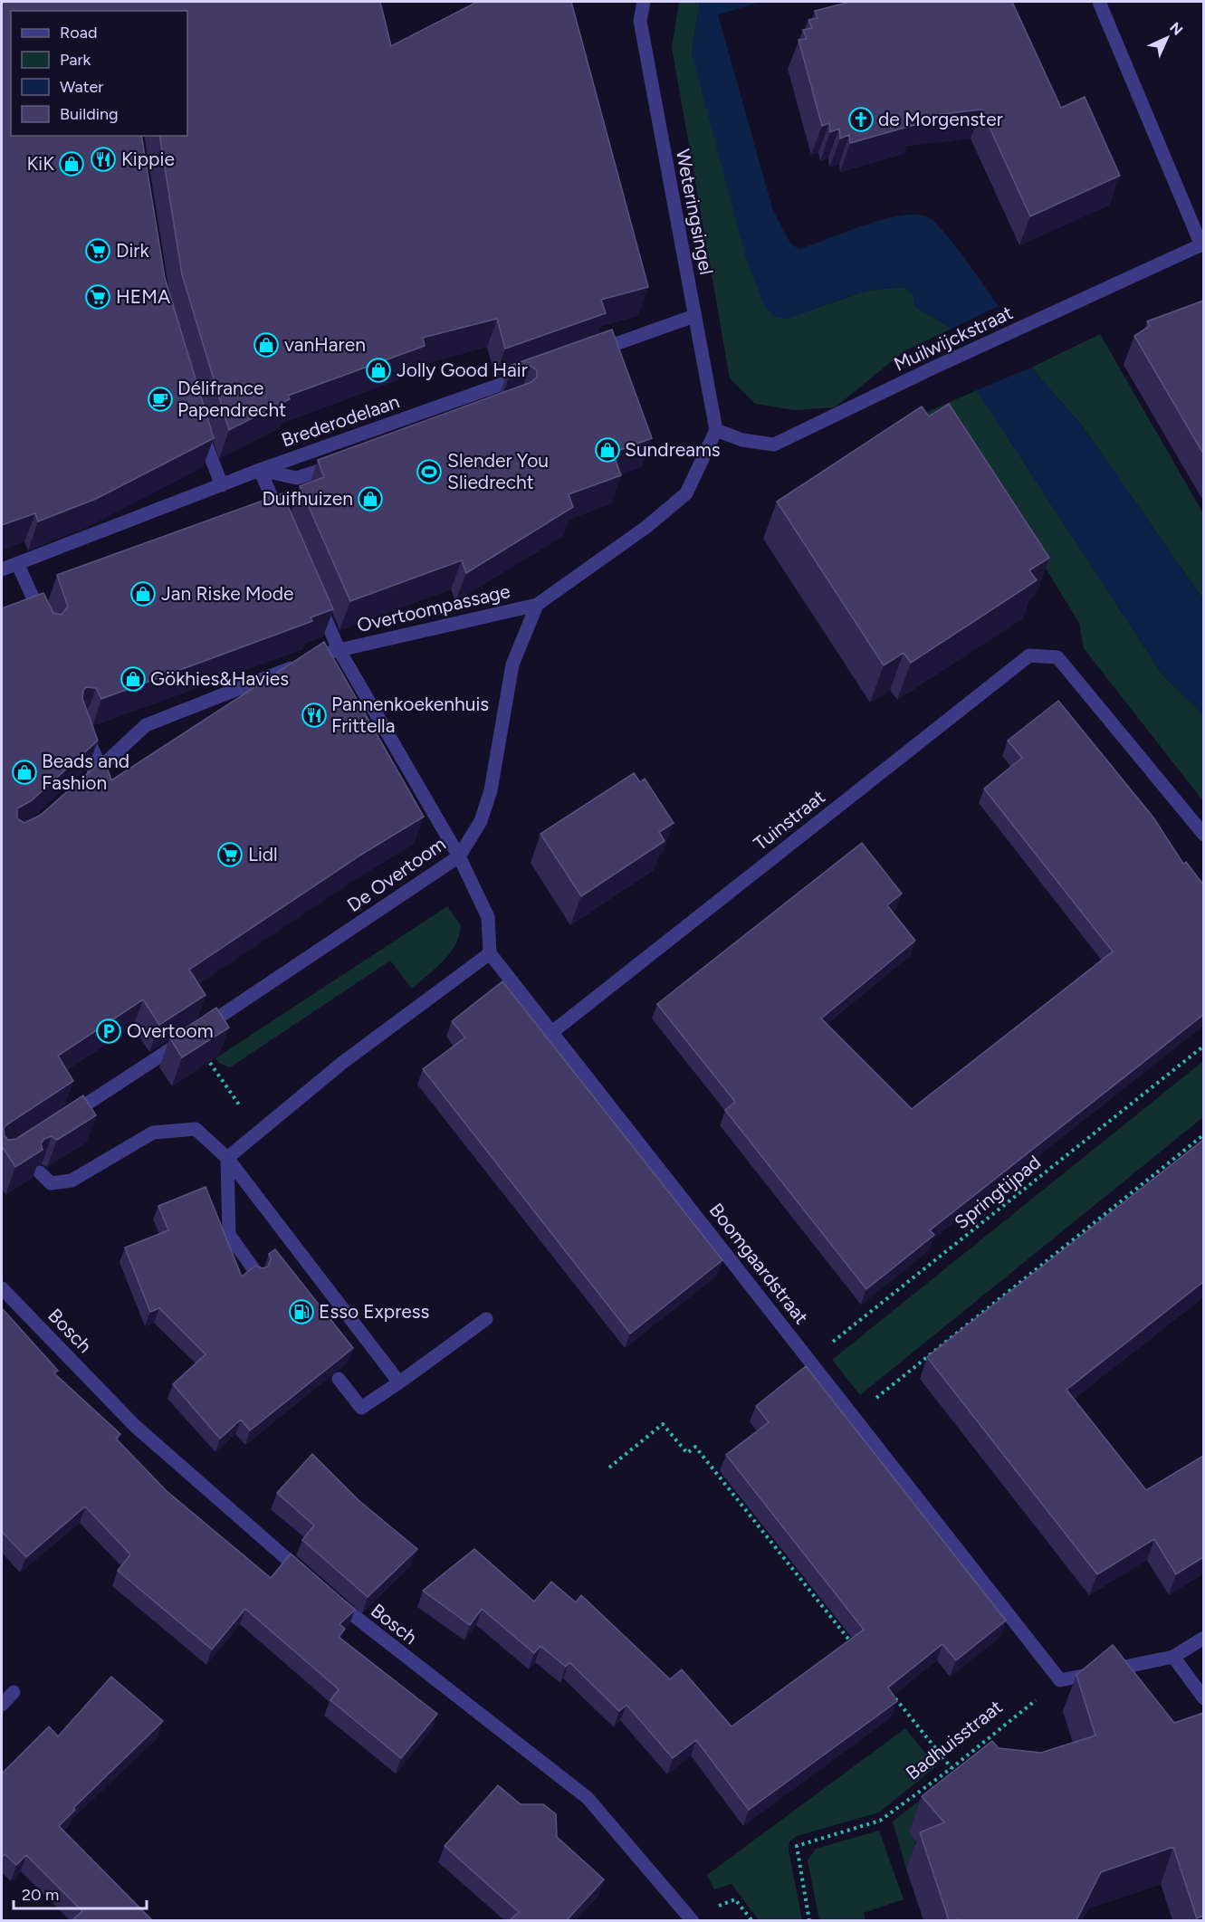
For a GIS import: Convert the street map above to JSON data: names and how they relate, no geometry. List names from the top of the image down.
{
  "streets": {
    "street": [
      "Weteringsingel",
      "Muilwijckstraat",
      "Brederodelaan",
      "Overtoompassage",
      "Tuinstraat",
      "De Overtoom",
      "Boomgaardstraat",
      "Bosch"
    ],
    "path": ["Springtijpad", "Badhuisstraat"]
  },
  "crossings": [
    ["Weteringsingel", "Muilwijckstraat"],
    ["Overtoompassage", "De Overtoom"],
    ["Tuinstraat", "Boomgaardstraat"],
    ["Springtijpad", "Boomgaardstraat"],
    ["Boomgaardstraat", "Badhuisstraat"]
  ],
  "places": {
    "church": ["de Morgenster"],
    "restaurant": ["Kippie", "Pannenkoekenhuis Frittella"],
    "shop": [
      "KiK",
      "vanHaren",
      "Jolly Good Hair",
      "Sundreams",
      "Duifhuizen",
      "Jan Riske Mode",
      "Gökhies&Havies",
      "Beads and Fashion"
    ],
    "supermarket": ["Dirk", "HEMA", "Lidl"],
    "cafe": ["Délifrance Papendrecht"],
    "sports": ["Slender You Sliedrecht"],
    "parking": ["Overtoom"],
    "fuel station": ["Esso Express"]
  },
  "legend": [
    "Road",
    "Park",
    "Water",
    "Building"
  ],
  "scale_bar": "20 m",
  "north": "top right"
}
